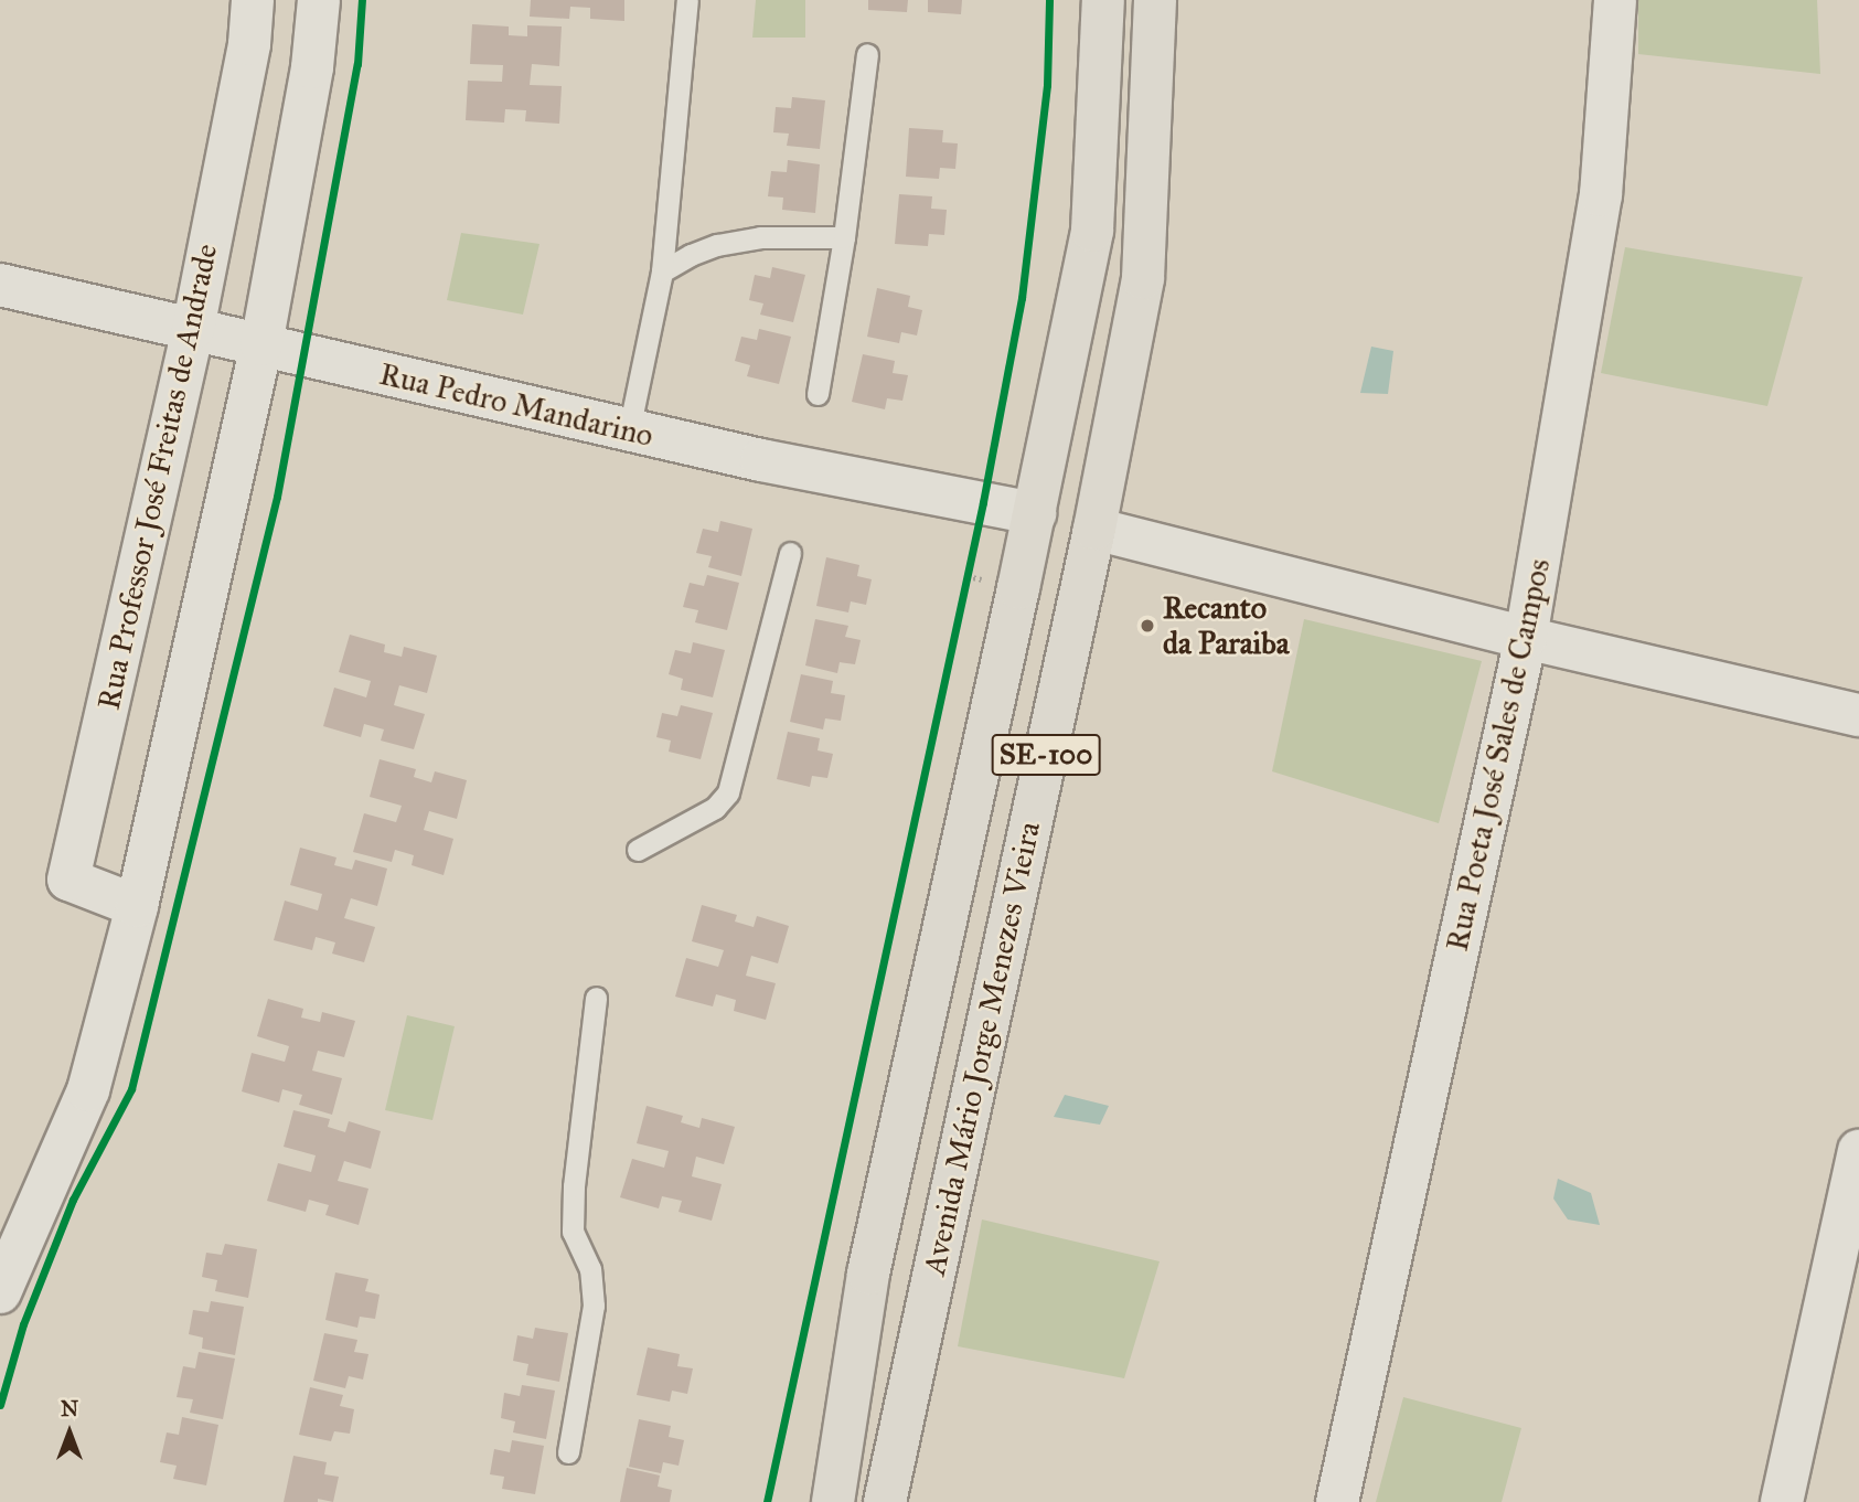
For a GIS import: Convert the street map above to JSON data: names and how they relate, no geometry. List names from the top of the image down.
{
  "streets": {
    "main road": ["SE-100", "Avenida Mário Jorge Menezes Vieira"],
    "street": ["Rua Pedro Mandarino", "Rua Professor José Freitas de Andrade", "Rua Poeta José Sales de Campos"]
  },
  "crossings": [
    ["Rua Pedro Mandarino", "Rua Professor José Freitas de Andrade"],
    ["Rua Pedro Mandarino", "Avenida Mário Jorge Menezes Vieira"]
  ],
  "places": ["Recanto da Paraiba"],
  "north": "top"
}
